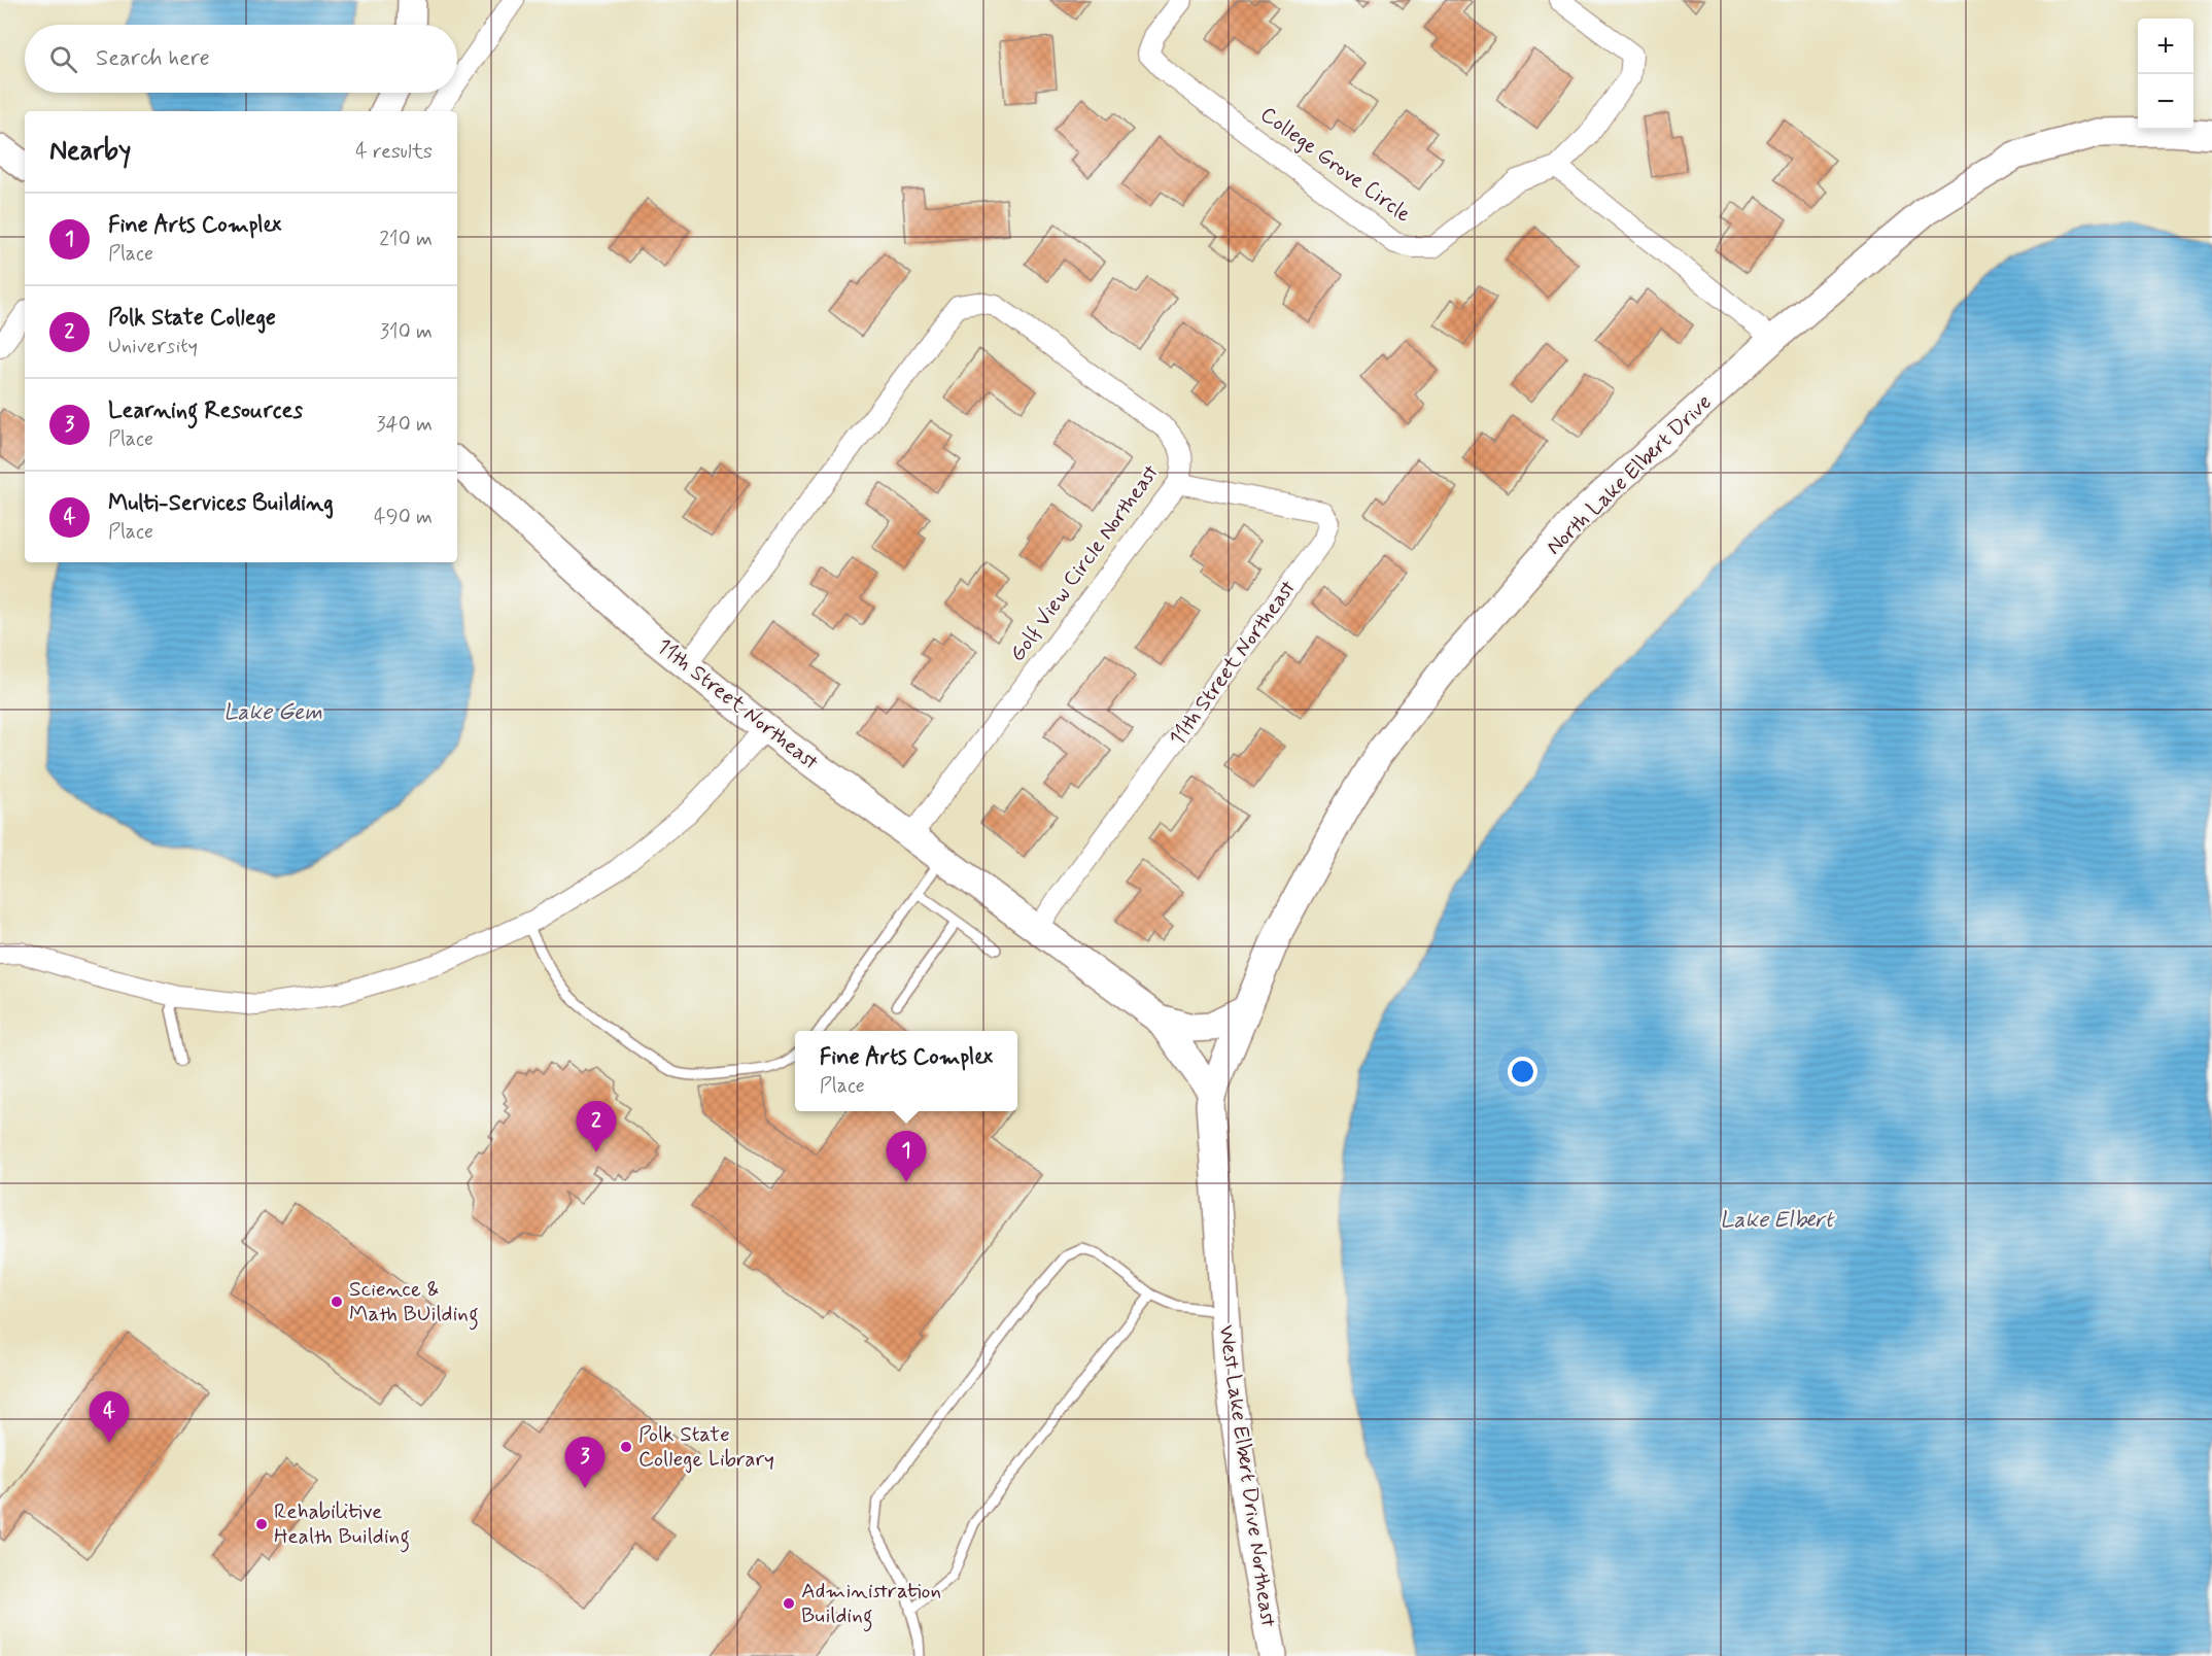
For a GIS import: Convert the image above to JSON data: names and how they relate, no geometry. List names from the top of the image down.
{
  "streets": {
    "street": [
      "College Grove Circle",
      "North Lake Elbert Drive",
      "Golf View Circle Northeast",
      "11th Street Northeast",
      "West Lake Elbert Drive Northeast"
    ]
  },
  "crossings": [
    ["North Lake Elbert Drive", "11th Street Northeast"],
    ["North Lake Elbert Drive", "West Lake Elbert Drive Northeast"],
    ["Golf View Circle Northeast", "11th Street Northeast"],
    ["11th Street Northeast", "West Lake Elbert Drive Northeast"]
  ],
  "water": ["Lake Gem", "Lake Elbert"],
  "places": [
    "Science & Math BUilding",
    "Polk State College Library",
    "Rehabilitive Health Building",
    "Administration Building"
  ],
  "page": {
    "map_buttons": ["+", "−"],
    "search": "Search here",
    "heading": ["Nearby", "4 results"],
    "list": [
      {
        "mark": "1",
        "name": "Fine Arts Complex",
        "note": "Place",
        "value": "210 m"
      },
      {
        "mark": "2",
        "name": "Polk State College",
        "note": "University",
        "value": "310 m"
      },
      {
        "mark": "3",
        "name": "Learning Resources",
        "note": "Place",
        "value": "340 m"
      },
      {
        "mark": "4",
        "name": "Multi-Services Building",
        "note": "Place",
        "value": "490 m"
      }
    ],
    "popup": ["Fine Arts Complex", "Place"],
    "pins": [
      "2",
      "1",
      "4",
      "3"
    ]
  }
}
